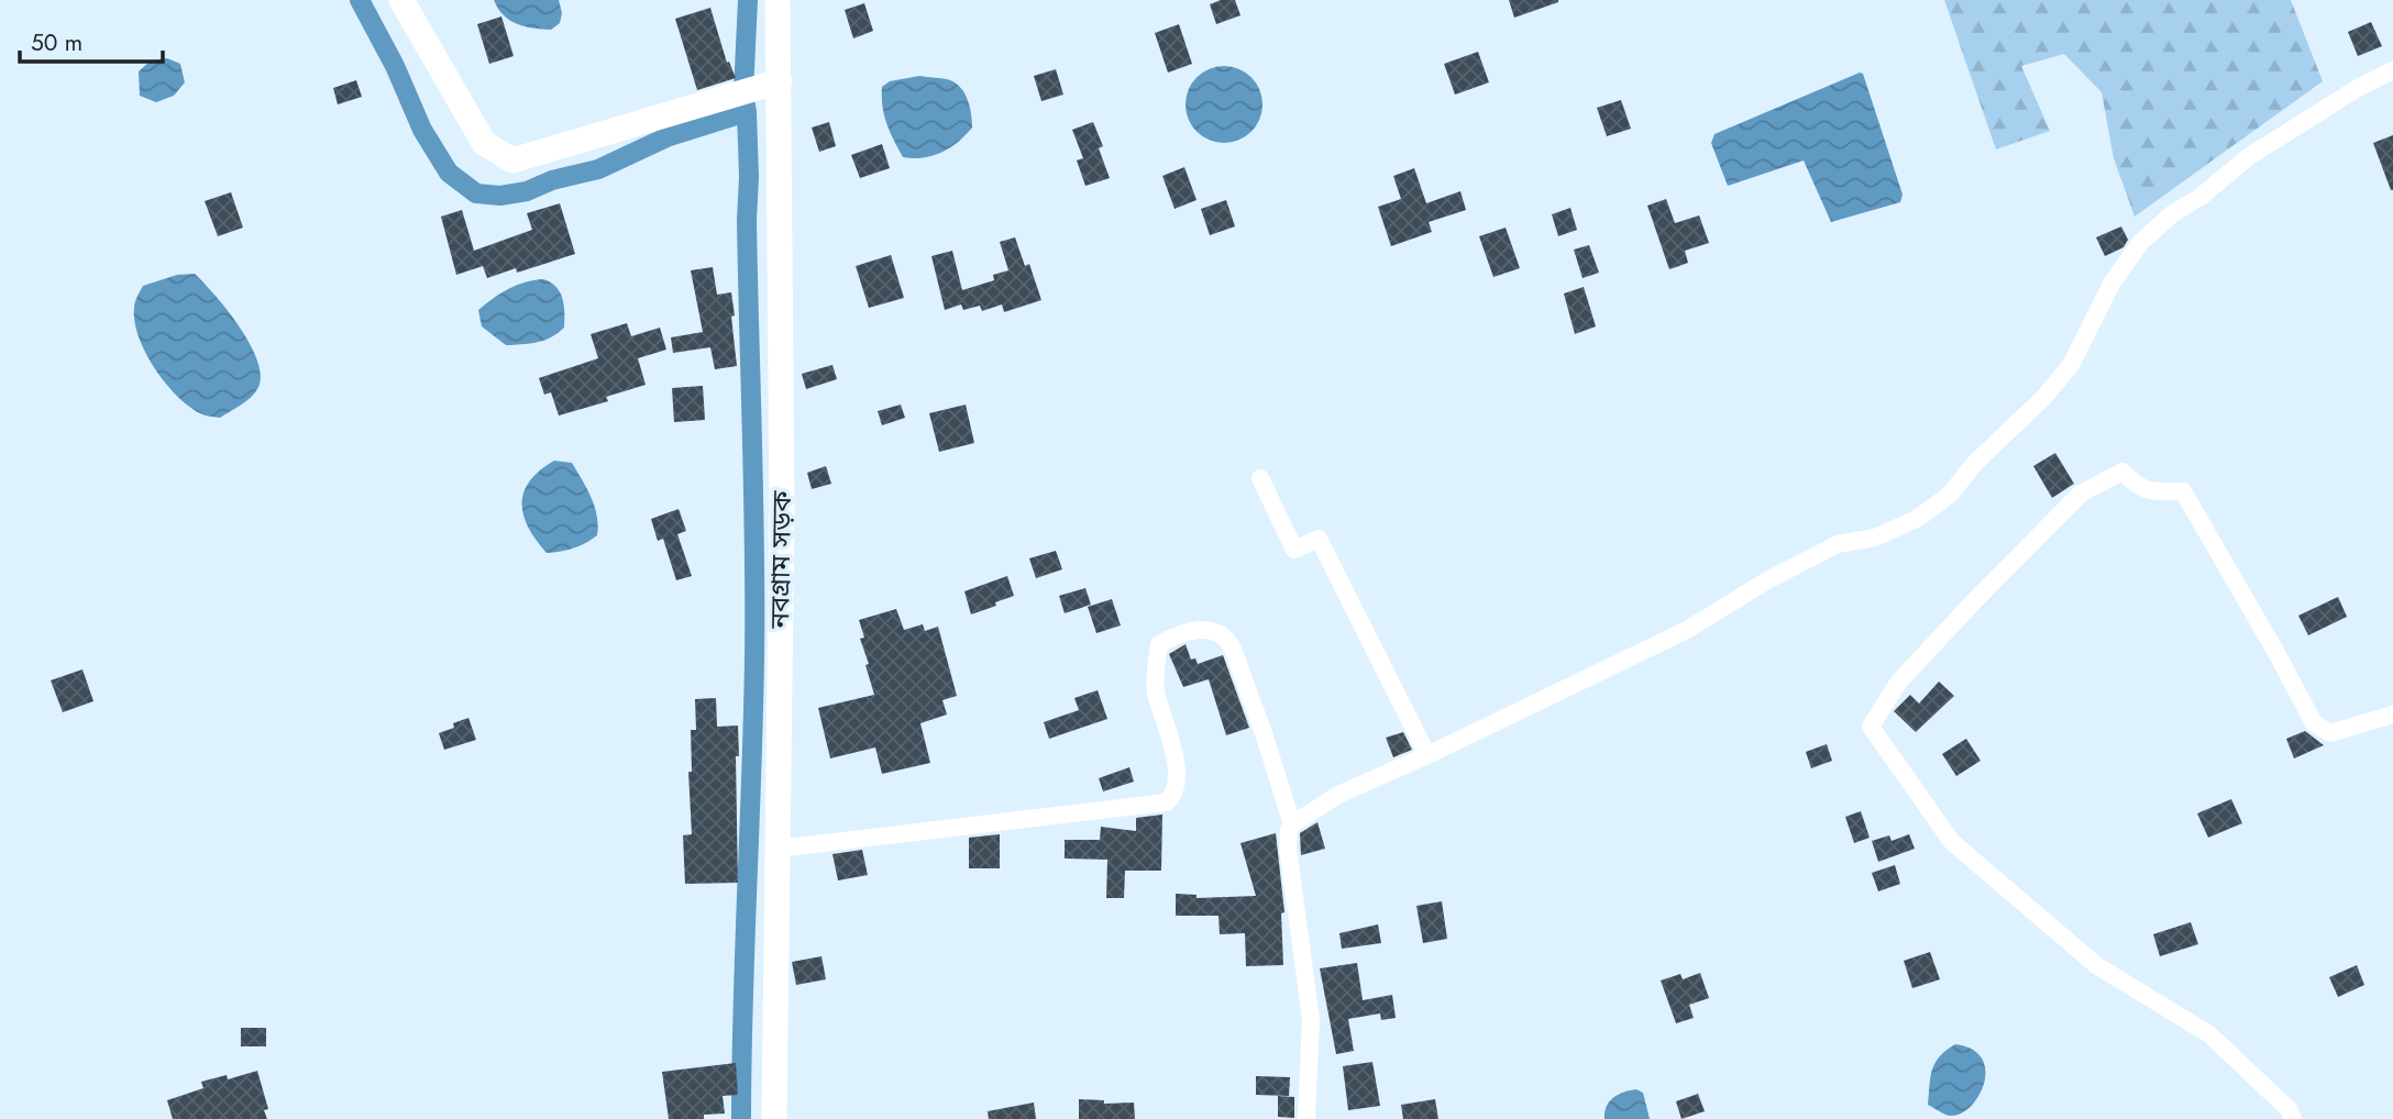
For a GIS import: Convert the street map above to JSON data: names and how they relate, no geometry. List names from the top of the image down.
{
  "streets": {
    "main road": ["নবগ্রাম সড়ক"]
  },
  "scale_bar": "50 m"
}
